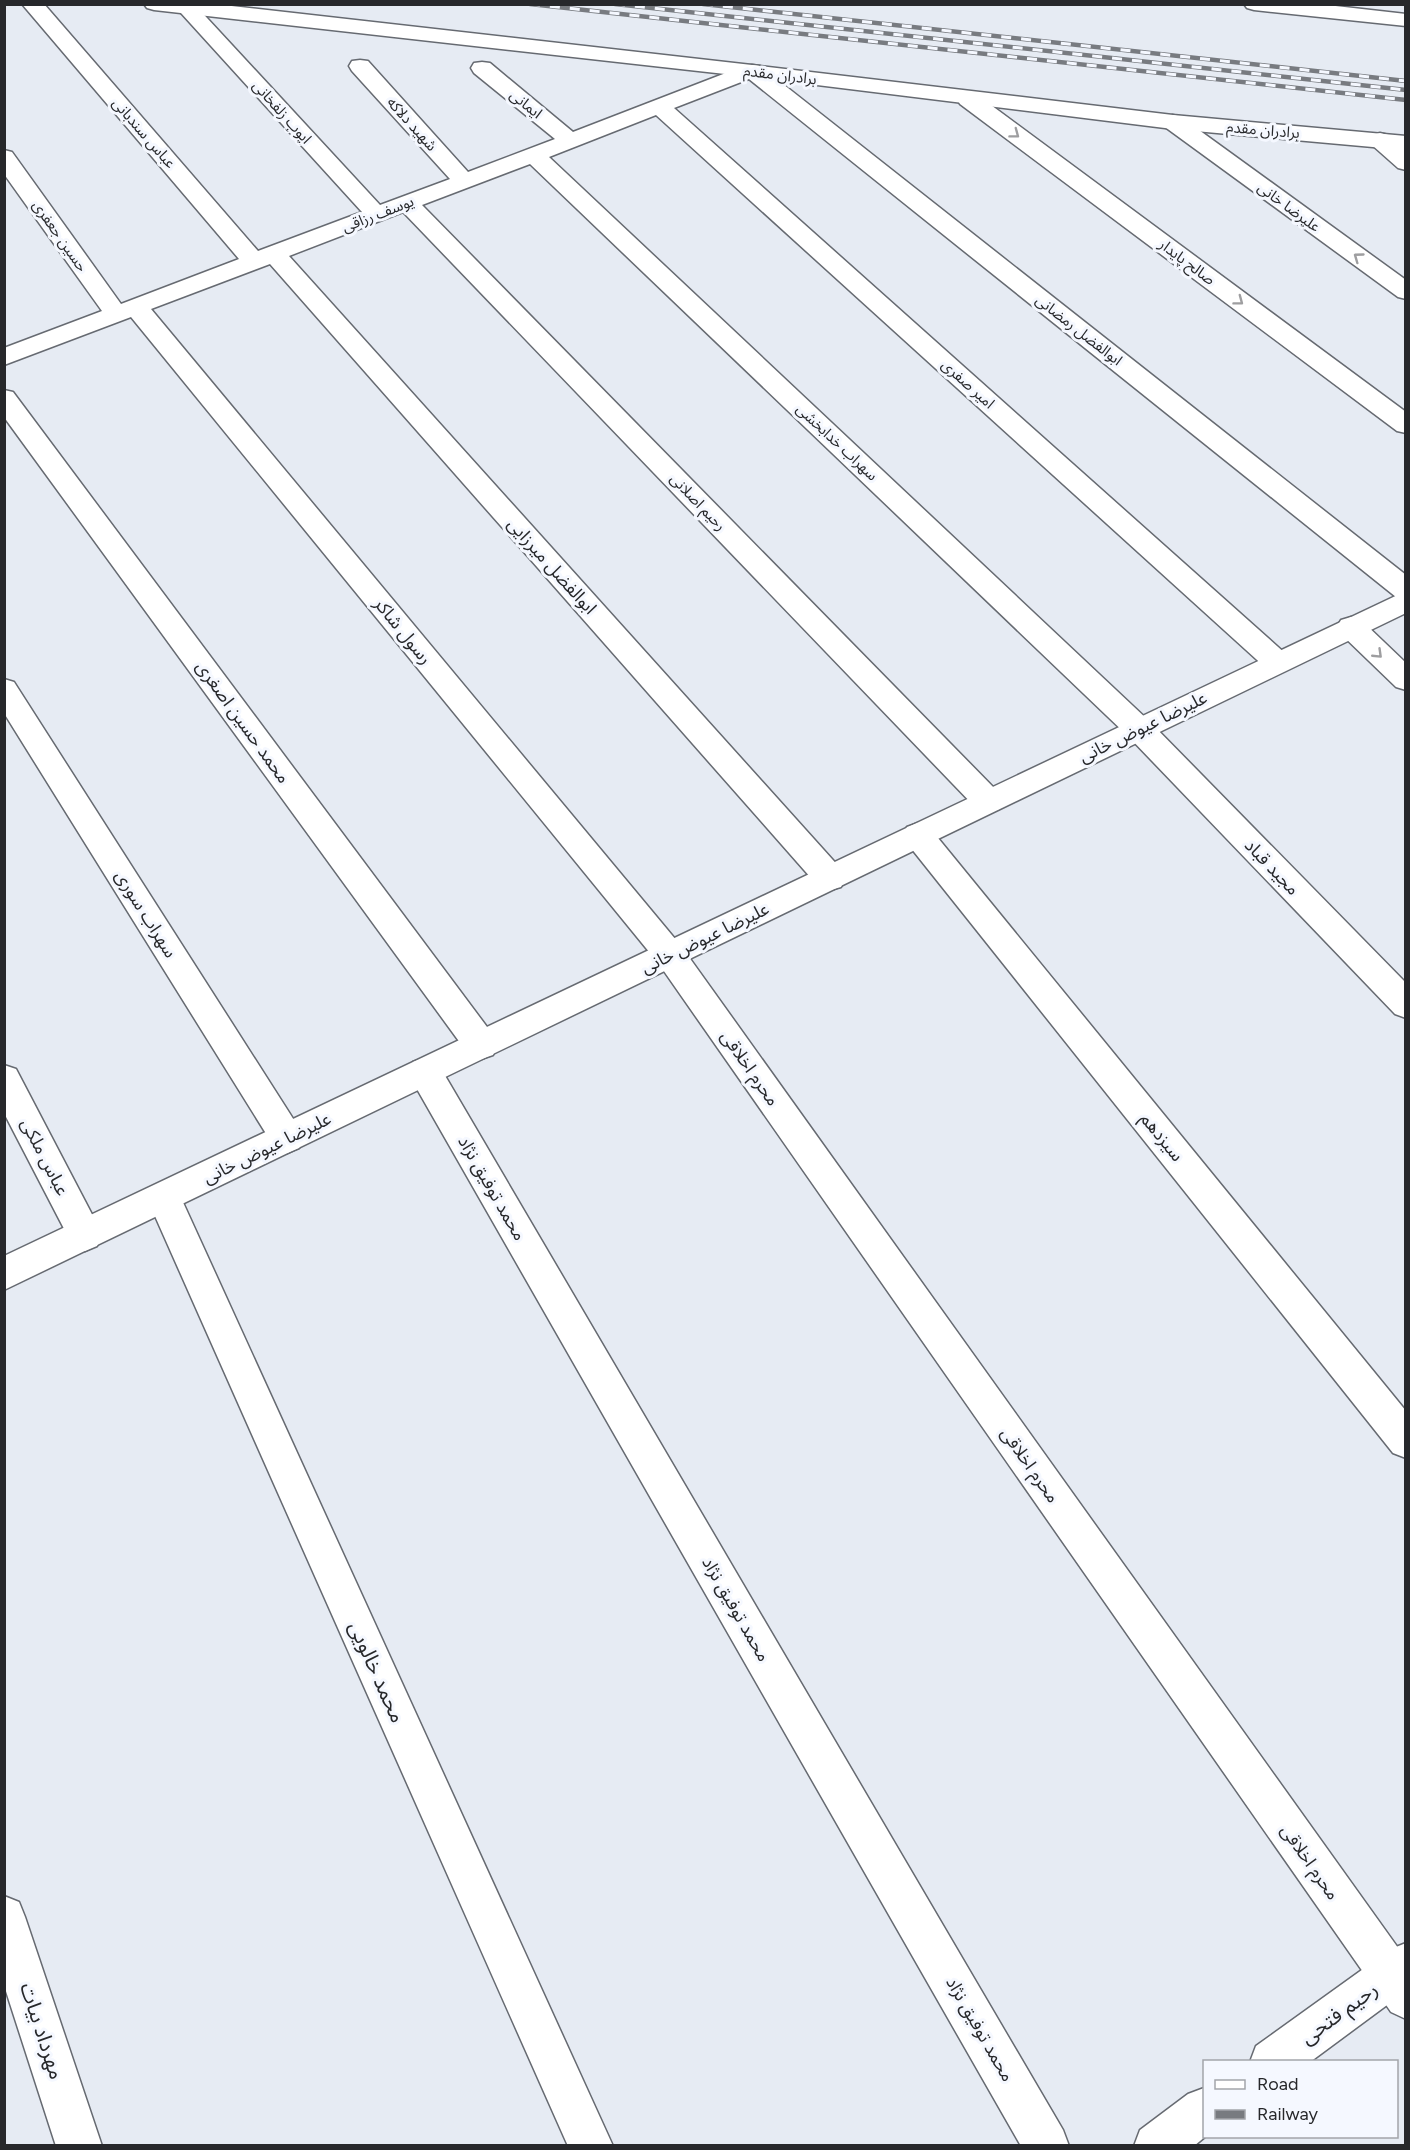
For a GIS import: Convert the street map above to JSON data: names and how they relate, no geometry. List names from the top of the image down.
{
  "streets": {
    "street": [
      "برادران مقدم",
      "ایمانی",
      "ایوب زلفخانی",
      "شهید دلاکه",
      "عباس سندبانی",
      "علیرضا خانی",
      "یوسف رزاقی",
      "حسین جعفری",
      "صالح پایدار",
      "ابوالفضل رمضانی",
      "امیر صفری",
      "سهراب خدابخشی",
      "رحیم اصلانی",
      "ابوالفضل میرزایی",
      "رسول شاکر",
      "محمد حسین اصغری",
      "علیرضا عیوض خانی",
      "مجید قباد",
      "سهراب سوری",
      "محرم اخلاقی",
      "سیزدهم",
      "عباس ملکی",
      "محمد توفیق ‌نژاد",
      "محمد خالویی",
      "رحیم فتحی",
      "مهرداد بیات"
    ]
  },
  "crossings": [
    ["برادران مقدم", "ایوب زلفخانی"],
    ["برادران مقدم", "علیرضا خانی"],
    ["برادران مقدم", "یوسف رزاقی"],
    ["برادران مقدم", "صالح پایدار"],
    ["برادران مقدم", "ابوالفضل رمضانی"],
    ["ایمانی", "یوسف رزاقی"],
    ["ایوب زلفخانی", "یوسف رزاقی"],
    ["شهید دلاکه", "یوسف رزاقی"],
    ["عباس سندبانی", "یوسف رزاقی"],
    ["عباس سندبانی", "ابوالفضل میرزایی"],
    ["یوسف رزاقی", "حسین جعفری"],
    ["یوسف رزاقی", "ابوالفضل رمضانی"],
    ["یوسف رزاقی", "امیر صفری"],
    ["یوسف رزاقی", "سهراب خدابخشی"],
    ["یوسف رزاقی", "رحیم اصلانی"],
    ["یوسف رزاقی", "ابوالفضل میرزایی"],
    ["یوسف رزاقی", "رسول شاکر"],
    ["حسین جعفری", "رسول شاکر"],
    ["امیر صفری", "علیرضا عیوض خانی"],
    ["سهراب خدابخشی", "علیرضا عیوض خانی"],
    ["سهراب خدابخشی", "مجید قباد"],
    ["رحیم اصلانی", "علیرضا عیوض خانی"],
    ["ابوالفضل میرزایی", "علیرضا عیوض خانی"],
    ["رسول شاکر", "علیرضا عیوض خانی"],
    ["رسول شاکر", "محرم اخلاقی"],
    ["محمد حسین اصغری", "علیرضا عیوض خانی"],
    ["علیرضا عیوض خانی", "مجید قباد"],
    ["علیرضا عیوض خانی", "سهراب سوری"],
    ["علیرضا عیوض خانی", "محرم اخلاقی"],
    ["علیرضا عیوض خانی", "سیزدهم"],
    ["علیرضا عیوض خانی", "عباس ملکی"],
    ["علیرضا عیوض خانی", "محمد توفیق ‌نژاد"],
    ["علیرضا عیوض خانی", "محمد خالویی"],
    ["محرم اخلاقی", "رحیم فتحی"]
  ],
  "one_way": ["علیرضا خانی", "صالح پایدار"],
  "legend": ["Road", "Railway"]
}
